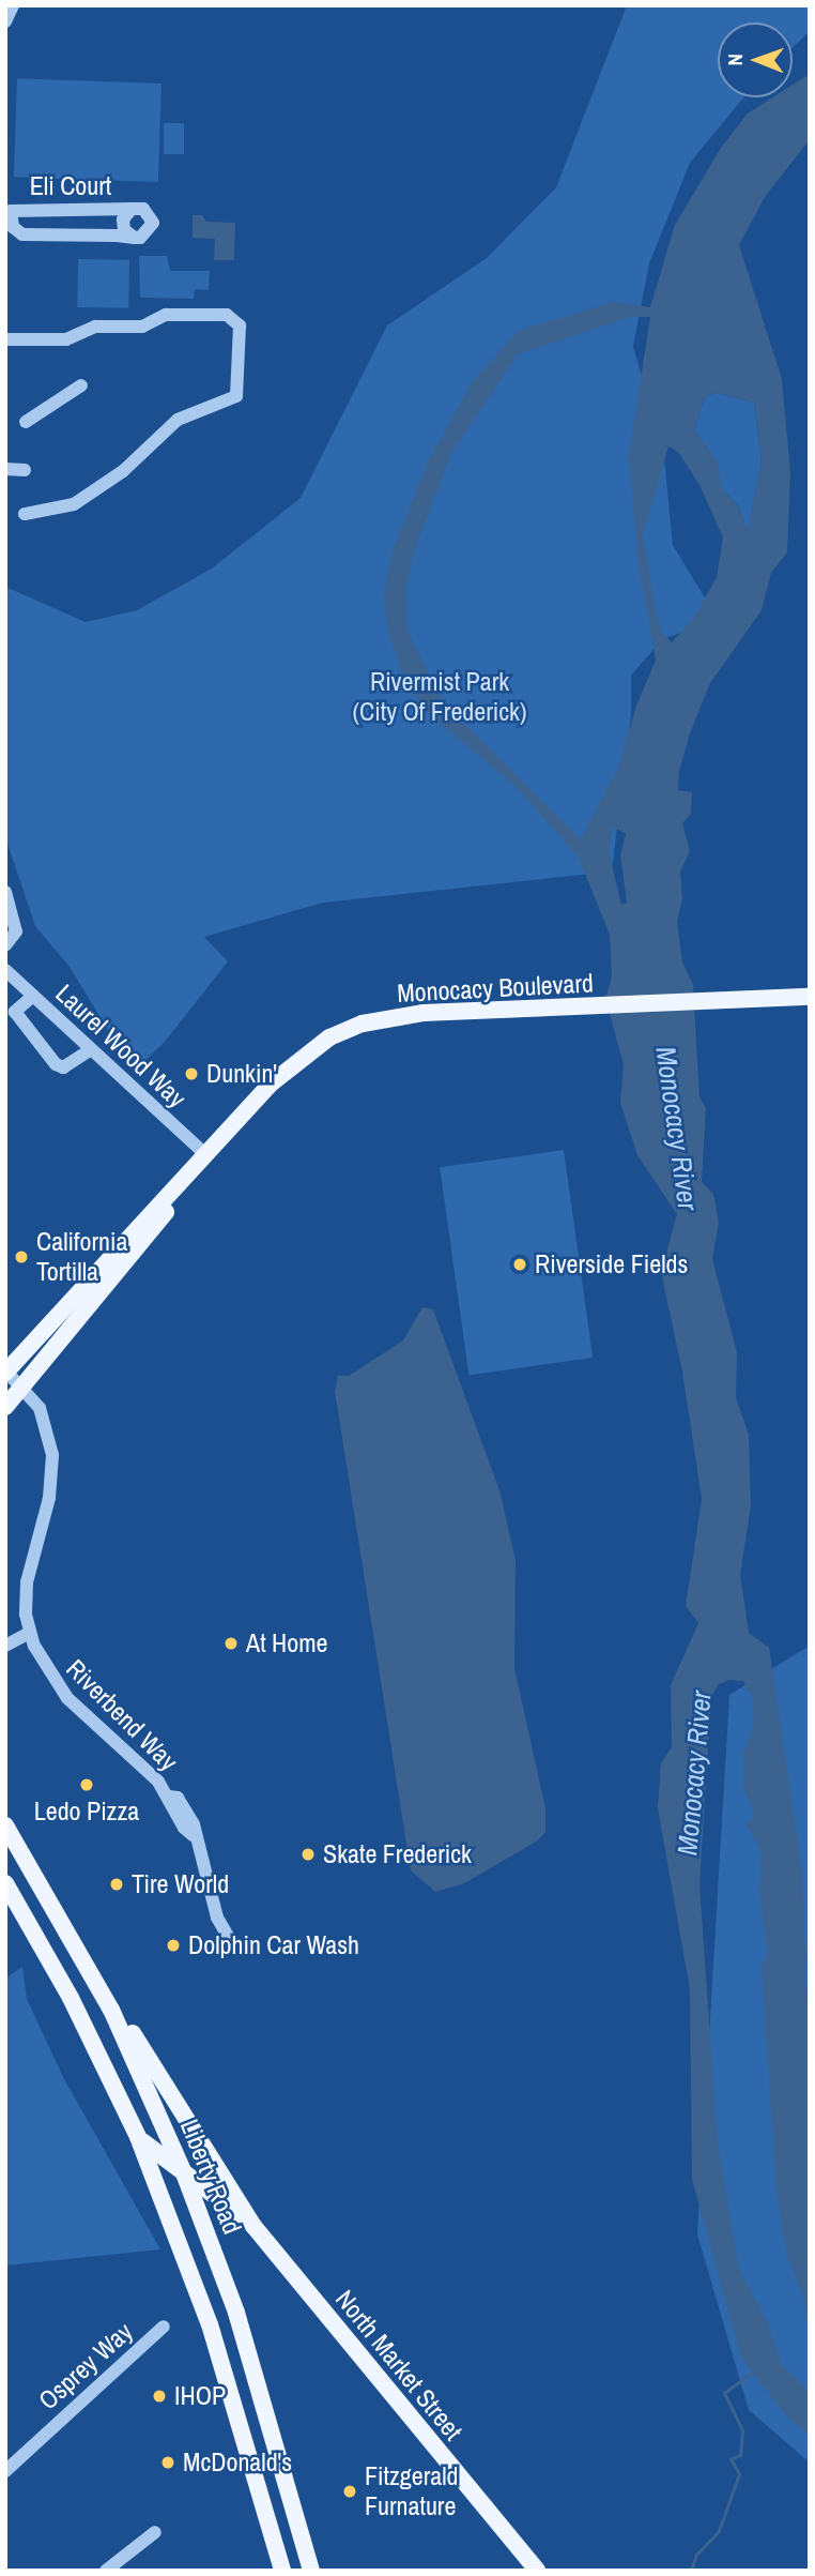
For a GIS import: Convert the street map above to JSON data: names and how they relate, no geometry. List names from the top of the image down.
{
  "streets": {
    "main road": ["Monocacy Boulevard", "Liberty Road", "North Market Street"],
    "street": [
      "Eli Court",
      "Laurel Wood Way",
      "Riverbend Way",
      "Osprey Way"
    ]
  },
  "crossings": [
    ["Monocacy Boulevard", "Laurel Wood Way"],
    ["Monocacy Boulevard", "Riverbend Way"],
    ["Liberty Road", "North Market Street"]
  ],
  "water": ["Monocacy River"],
  "parks": ["Rivermist Park (City Of Frederick)"],
  "places": [
    "Dunkin'",
    "California Tortilla",
    "Riverside Fields",
    "At Home",
    "Ledo Pizza",
    "Skate Frederick",
    "Tire World",
    "Dolphin Car Wash",
    "IHOP",
    "McDonald's",
    "Fitzgerald Furnature"
  ],
  "north": "left"
}
